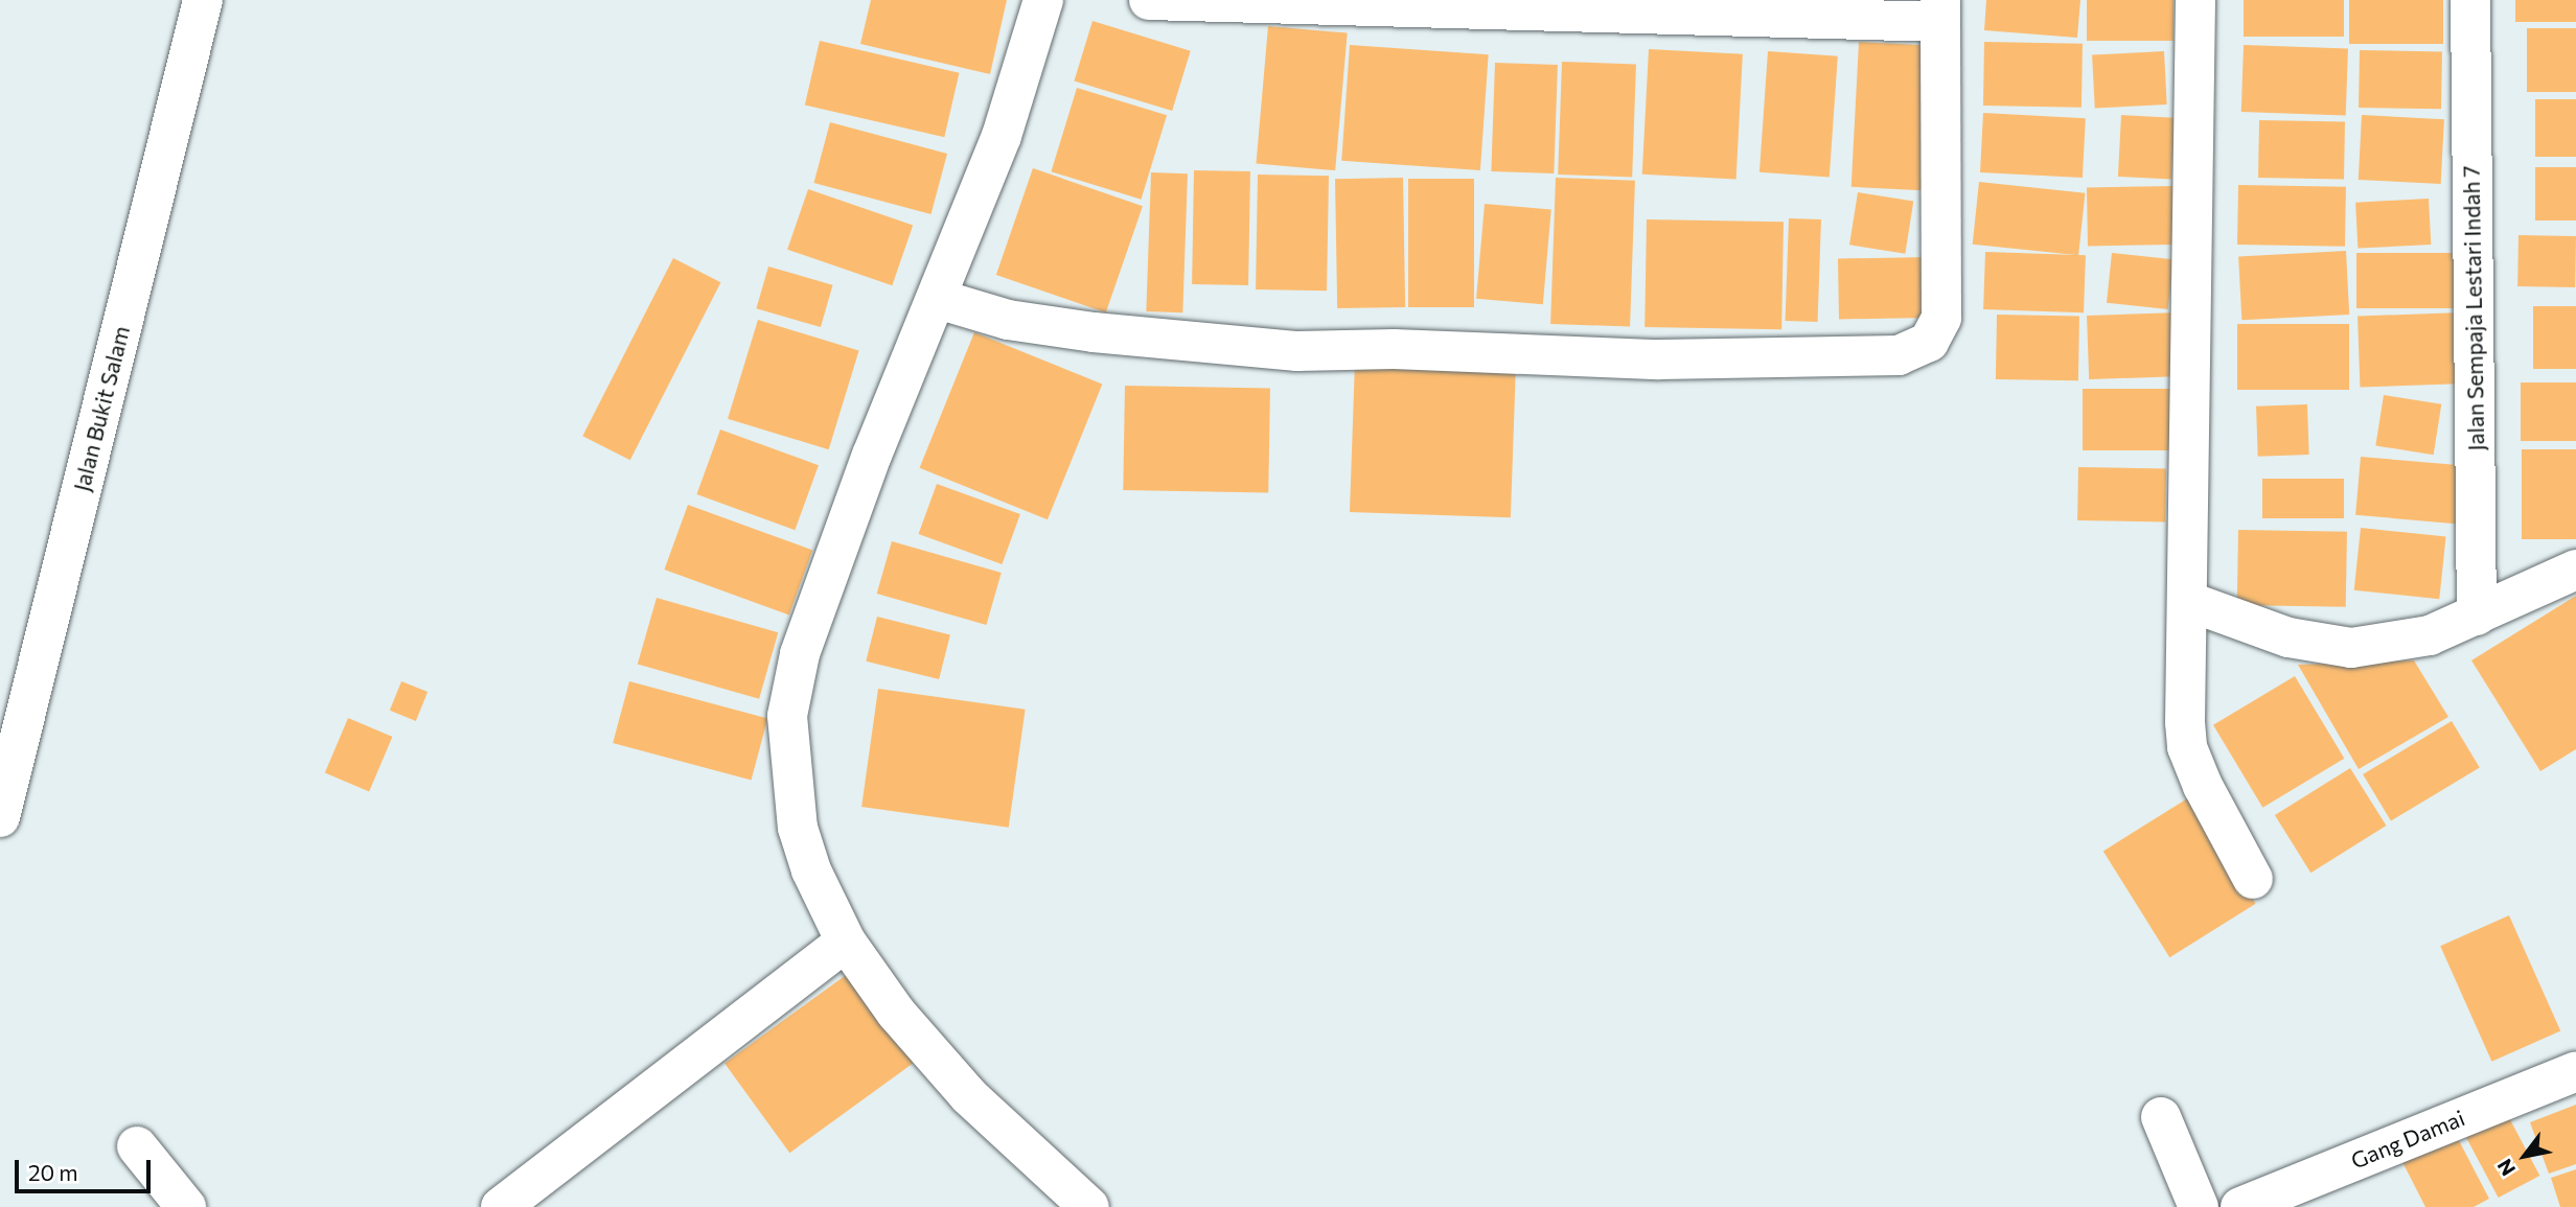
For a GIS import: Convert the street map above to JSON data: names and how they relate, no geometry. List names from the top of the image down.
{
  "streets": {
    "street": ["Jalan Sempaja Lestari Indah 7", "Jalan Bukit Salam", "Gang Damai"]
  },
  "scale_bar": "20 m",
  "north": "bottom left"
}
